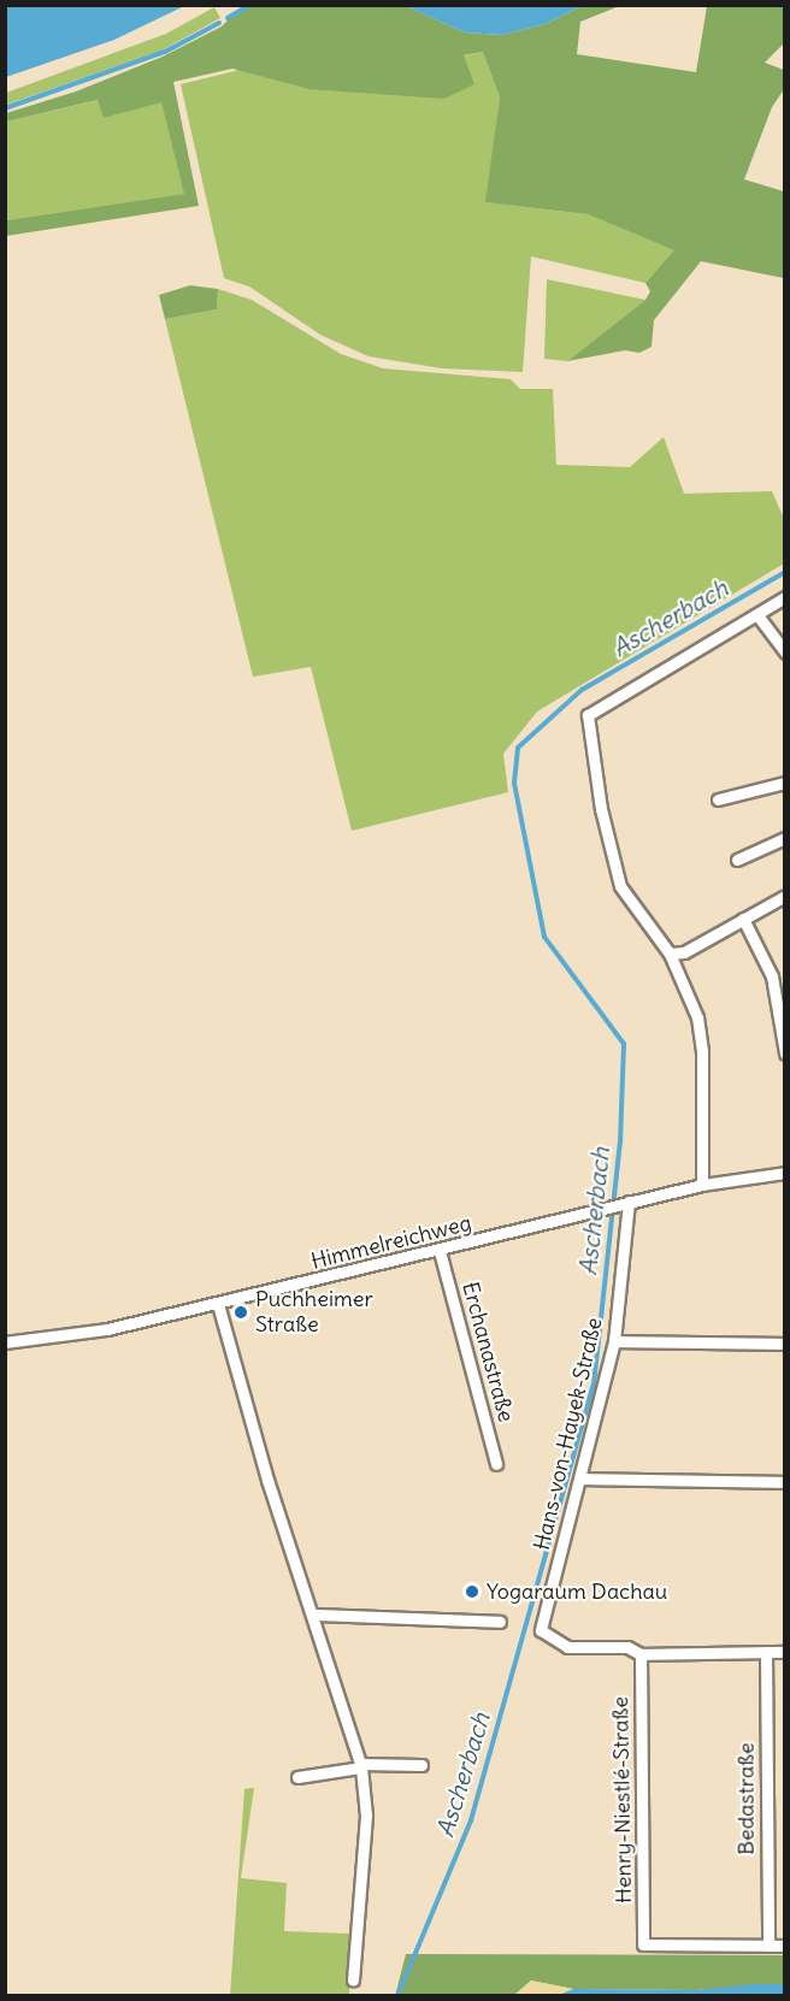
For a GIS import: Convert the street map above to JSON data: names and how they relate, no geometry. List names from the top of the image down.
{
  "streets": {
    "street": [
      "Himmelreichweg",
      "Erchanastraße",
      "Hans-von-Hayek-Straße",
      "Bedastraße",
      "Henry-Niestlé-Straße"
    ]
  },
  "crossings": [
    ["Himmelreichweg", "Erchanastraße"],
    ["Himmelreichweg", "Hans-von-Hayek-Straße"],
    ["Hans-von-Hayek-Straße", "Henry-Niestlé-Straße"],
    ["Bedastraße", "Henry-Niestlé-Straße"]
  ],
  "water": ["Ascherbach"],
  "places": ["Puchheimer Straße", "Yogaraum Dachau"]
}
